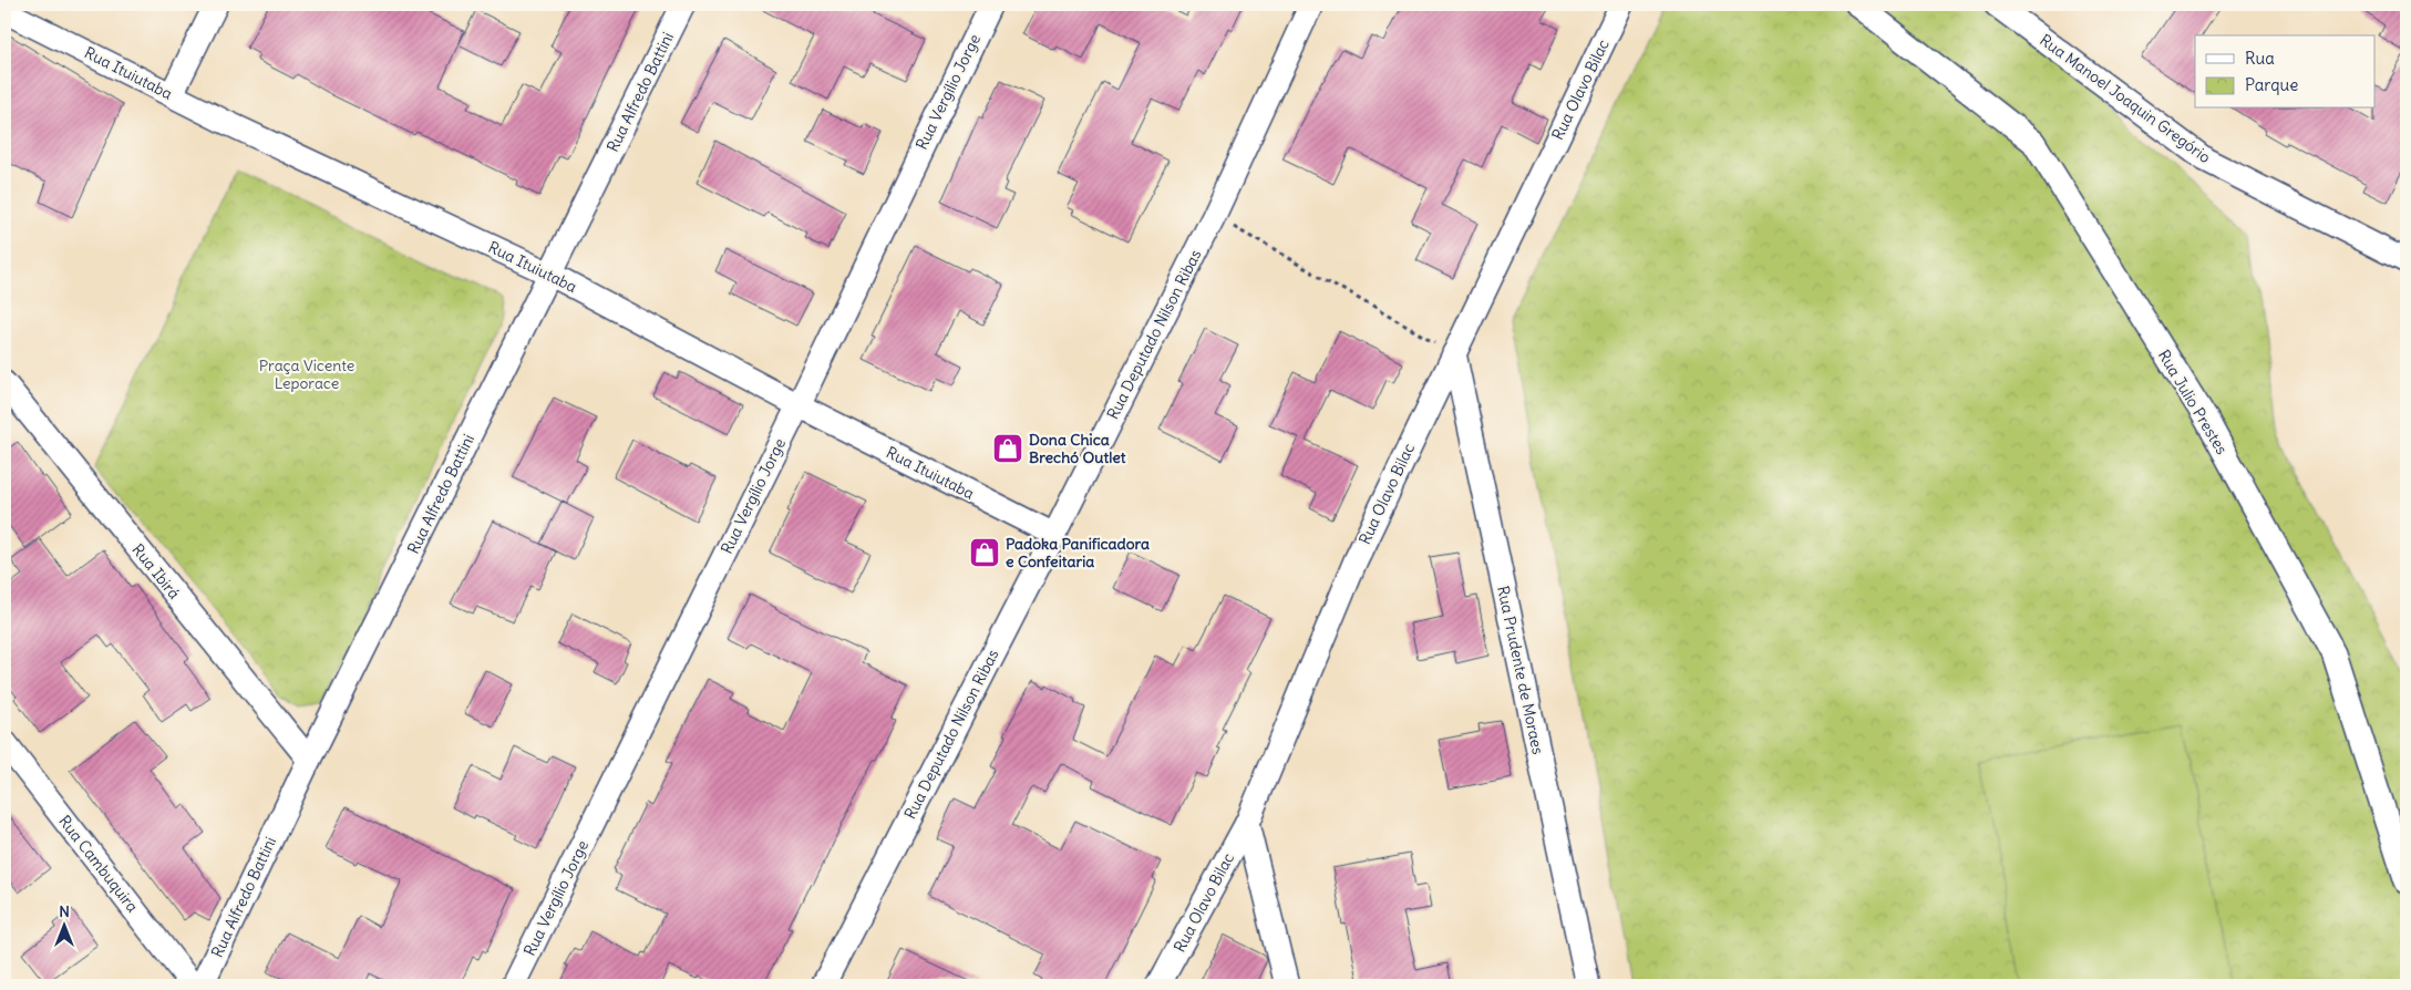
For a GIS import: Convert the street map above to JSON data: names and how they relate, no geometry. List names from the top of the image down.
{
  "streets": {
    "street": [
      "Rua Ituiutaba",
      "Rua Olavo Bilac",
      "Rua Alfredo Battini",
      "Rua Vergílio Jorge",
      "Rua Manoel Joaquin Gregório",
      "Rua Deputado Nilson Ribas",
      "Rua Julio Prestes",
      "Rua Ibirá",
      "Rua Prudente de Moraes",
      "Rua Cambuquira"
    ]
  },
  "crossings": [
    ["Rua Ituiutaba", "Rua Alfredo Battini"],
    ["Rua Ituiutaba", "Rua Vergílio Jorge"],
    ["Rua Ituiutaba", "Rua Deputado Nilson Ribas"],
    ["Rua Olavo Bilac", "Rua Prudente de Moraes"],
    ["Rua Alfredo Battini", "Rua Ibirá"]
  ],
  "parks": ["Praça Vicente Leporace"],
  "places": {
    "shop": ["Dona Chica Brechó Outlet", "Padoka Panificadora e Confeitaria"]
  },
  "legend": ["Rua", "Parque"],
  "north": "top"
}
